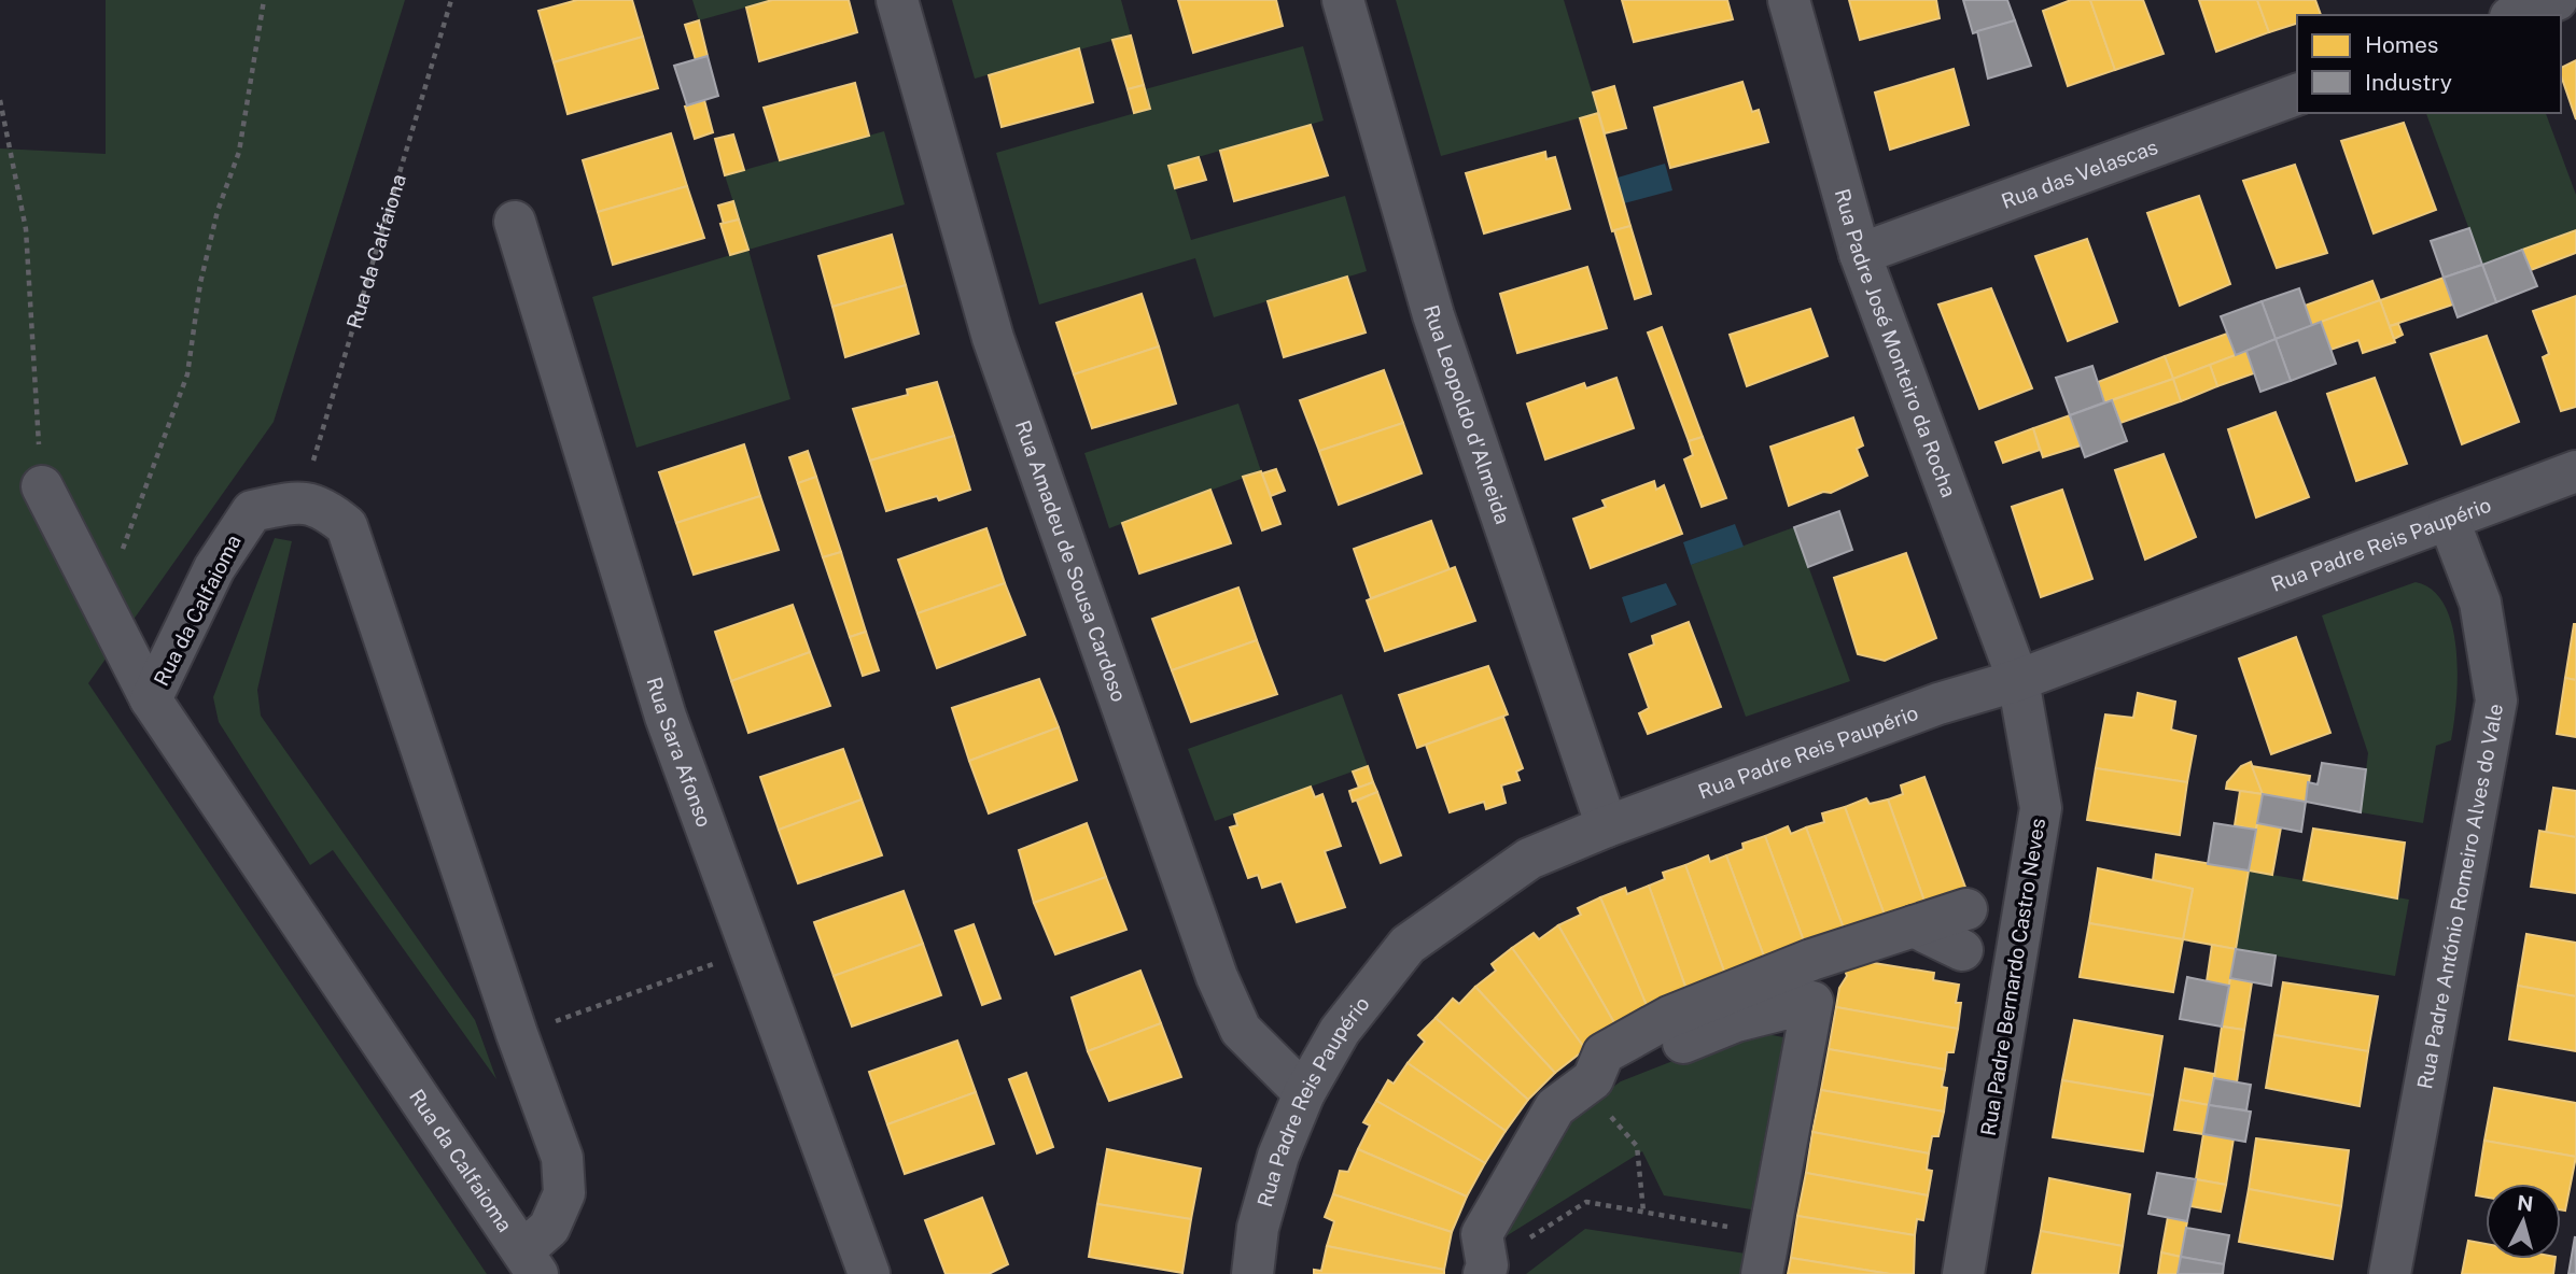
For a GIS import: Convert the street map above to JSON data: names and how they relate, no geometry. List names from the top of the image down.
{
  "streets": {
    "street": [
      "Rua das Velascas",
      "Rua Padre José Monteiro da Rocha",
      "Rua Leopoldo d'Almeida",
      "Rua Padre Reis Paupério",
      "Rua Amadeu de Sousa Cardoso",
      "Rua da Calfaioma",
      "Rua Sara Afonso",
      "Rua Padre António Romeiro Alves do Vale",
      "Rua Padre Bernardo Castro Neves"
    ],
    "path": ["Rua da Calfaiona"]
  },
  "crossings": [
    ["Rua das Velascas", "Rua Padre José Monteiro da Rocha"],
    ["Rua da Calfaiona", "Rua da Calfaioma"],
    ["Rua Padre José Monteiro da Rocha", "Rua Padre Reis Paupério"],
    ["Rua Padre José Monteiro da Rocha", "Rua Padre Bernardo Castro Neves"],
    ["Rua Leopoldo d'Almeida", "Rua Padre Reis Paupério"],
    ["Rua Padre Reis Paupério", "Rua Amadeu de Sousa Cardoso"],
    ["Rua Padre Reis Paupério", "Rua Padre António Romeiro Alves do Vale"],
    ["Rua Padre Reis Paupério", "Rua Padre Bernardo Castro Neves"]
  ],
  "legend": ["Homes", "Industry"],
  "north": "top"
}
